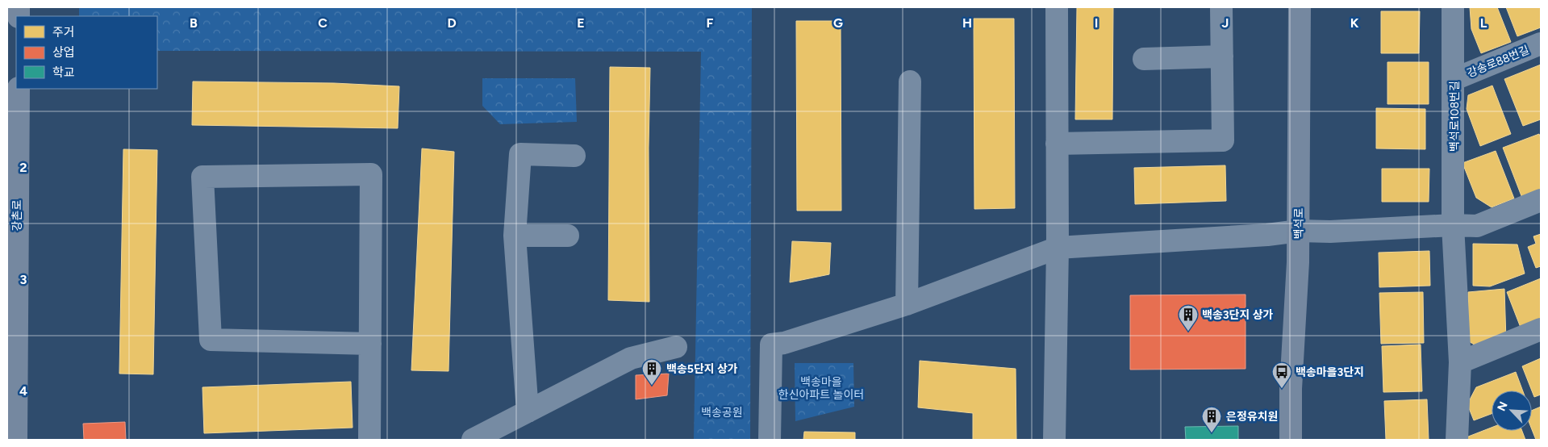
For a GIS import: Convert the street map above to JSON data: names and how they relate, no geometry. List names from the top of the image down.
{
  "streets": {
    "main road": ["강촌로", "백석로"],
    "street": ["강송로88번길", "백석로108번길"]
  },
  "crossings": [
    ["강송로88번길", "백석로108번길"]
  ],
  "parks": ["백송마을 한신아파트 놀이터", "백송공원"],
  "places": {
    "building": ["백송3단지 상가", "백송5단지 상가", "은정유치원"],
    "bus stop": ["백송마을3단지"]
  },
  "legend": ["주거", "상업", "학교"],
  "north": "top left",
  "grid": {
    "columns": [
      "B",
      "C",
      "D",
      "E",
      "F",
      "G",
      "H",
      "I",
      "J",
      "K",
      "L"
    ],
    "rows": ["2", "3", "4"]
  }
}
